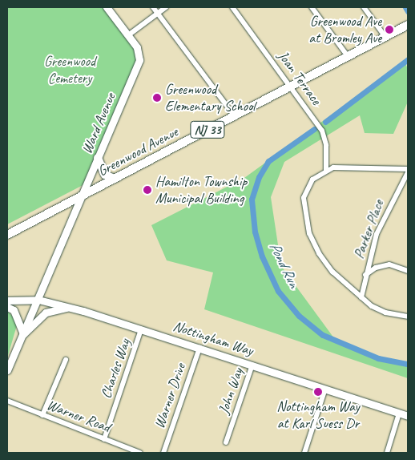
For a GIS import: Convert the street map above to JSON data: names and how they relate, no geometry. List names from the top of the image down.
{
  "streets": {
    "main road": ["NJ 33", "Greenwood Avenue"],
    "street": [
      "Joan Terrace",
      "Ward Avenue",
      "Parker Place",
      "Nottingham Way",
      "Charles Way",
      "John Way",
      "Warner Drive",
      "Warner Road"
    ]
  },
  "crossings": [
    ["Joan Terrace", "Greenwood Avenue"],
    ["Ward Avenue", "Greenwood Avenue"],
    ["Ward Avenue", "Nottingham Way"],
    ["Nottingham Way", "Charles Way"],
    ["Nottingham Way", "John Way"],
    ["Nottingham Way", "Warner Drive"],
    ["Charles Way", "Warner Road"]
  ],
  "water": ["Pond Run"],
  "parks": ["Greenwood Cemetery"],
  "places": [
    "Greenwood Ave at Bromley Ave",
    "Greenwood Elementary School",
    "Hamilton Township Municipal Building",
    "Nottingham Way at Karl Suess Dr"
  ]
}
